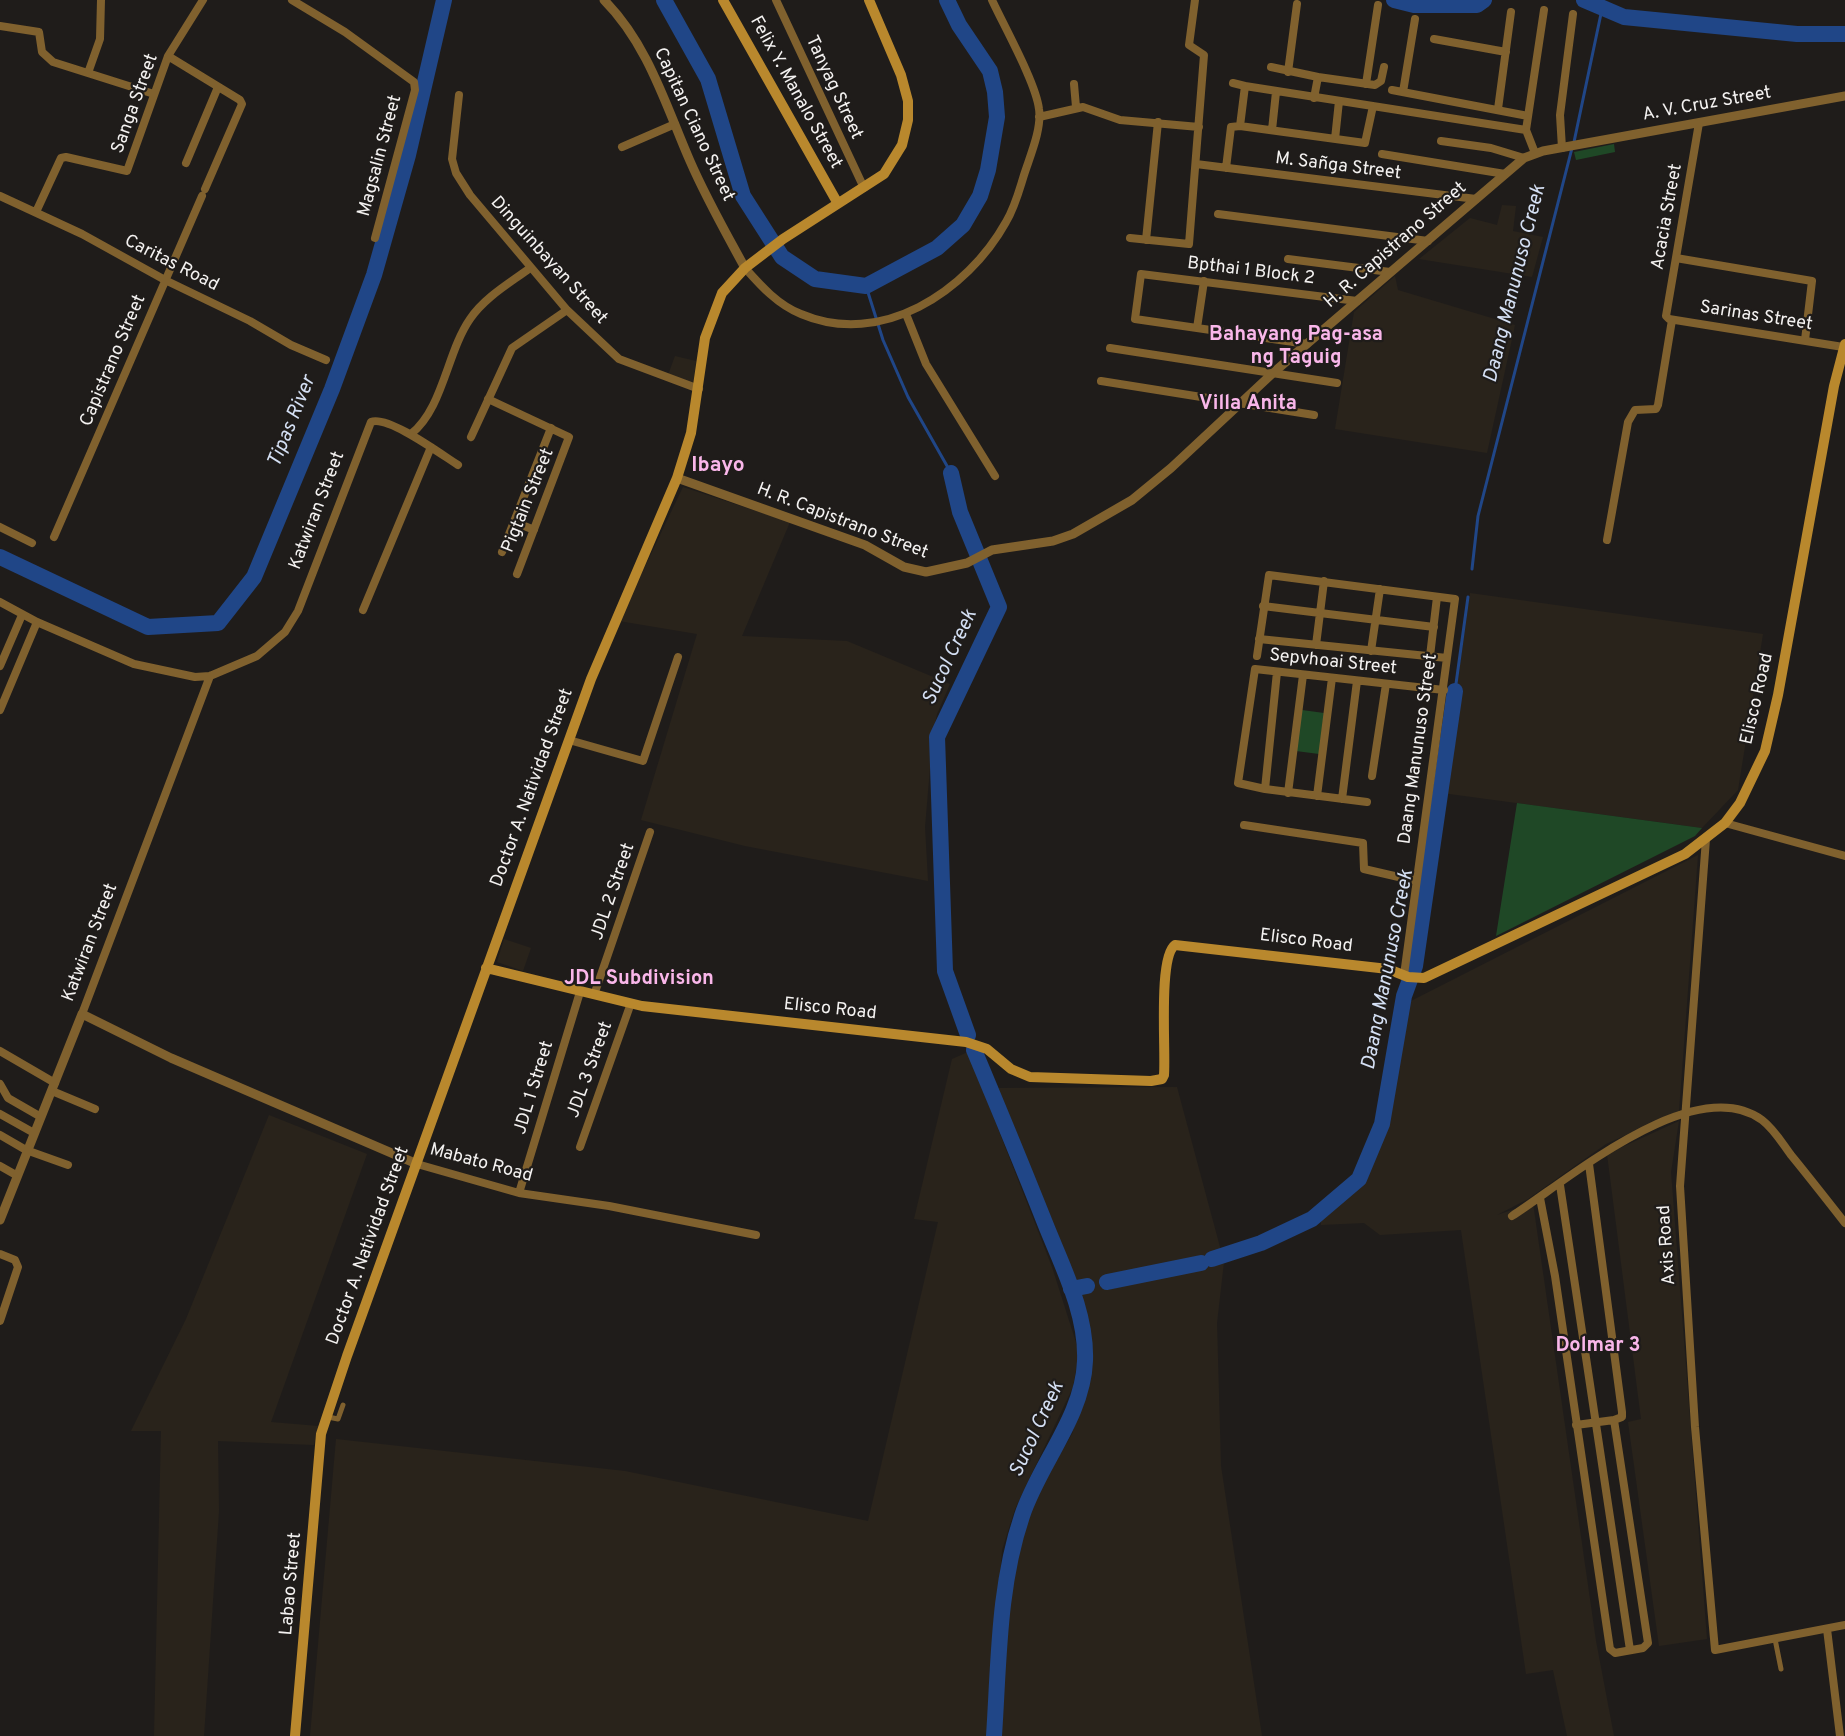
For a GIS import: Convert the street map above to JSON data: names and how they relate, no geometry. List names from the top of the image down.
{
  "streets": {
    "main road": [
      "Felix Y. Manalo Street",
      "Elisco Road",
      "Doctor A. Natividad Street",
      "Labao Street"
    ],
    "street": [
      "Tanyag Street",
      "Sanga Street",
      "A. V. Cruz Street",
      "Capitan Ciano Street",
      "Magsalin Street",
      "M. Sañga Street",
      "Acacia Street",
      "H. R. Capistrano Street",
      "Dinguinbayan Street",
      "Caritas Road",
      "Bpthai 1 Block 2",
      "Sarinas Street",
      "Capistrano Street",
      "Pigtain Street",
      "Katwiran Street",
      "Sepvhoai Street",
      "Daang Manunuso Street",
      "JDL 2 Street",
      "JDL 3 Street",
      "JDL 1 Street",
      "Mabato Road",
      "Axis Road"
    ]
  },
  "crossings": [
    ["Tanyag Street", "Doctor A. Natividad Street"],
    ["Felix Y. Manalo Street", "Doctor A. Natividad Street"],
    ["Sanga Street", "Caritas Road"],
    ["Sanga Street", "Capistrano Street"],
    ["A. V. Cruz Street", "Acacia Street"],
    ["A. V. Cruz Street", "H. R. Capistrano Street"],
    ["Capitan Ciano Street", "Doctor A. Natividad Street"],
    ["M. Sañga Street", "H. R. Capistrano Street"],
    ["Acacia Street", "Sarinas Street"],
    ["H. R. Capistrano Street", "Bpthai 1 Block 2"],
    ["H. R. Capistrano Street", "Doctor A. Natividad Street"],
    ["Dinguinbayan Street", "Doctor A. Natividad Street"],
    ["Caritas Road", "Capistrano Street"],
    ["Sarinas Street", "Elisco Road"],
    ["Katwiran Street", "Mabato Road"],
    ["Sepvhoai Street", "Daang Manunuso Street"],
    ["Elisco Road", "Daang Manunuso Street"],
    ["Elisco Road", "Doctor A. Natividad Street"],
    ["Elisco Road", "JDL 2 Street"],
    ["Elisco Road", "JDL 3 Street"],
    ["Elisco Road", "JDL 1 Street"],
    ["Elisco Road", "Axis Road"],
    ["Doctor A. Natividad Street", "Mabato Road"],
    ["Doctor A. Natividad Street", "Labao Street"],
    ["JDL 1 Street", "Mabato Road"]
  ],
  "districts": [
    "Bahayang Pag-asa ng Taguig",
    "Villa Anita",
    "Ibayo",
    "JDL Subdivision",
    "Dolmar 3"
  ],
  "water": ["Daang Manunuso Creek", "Tipas River", "Sucol Creek"]
}
